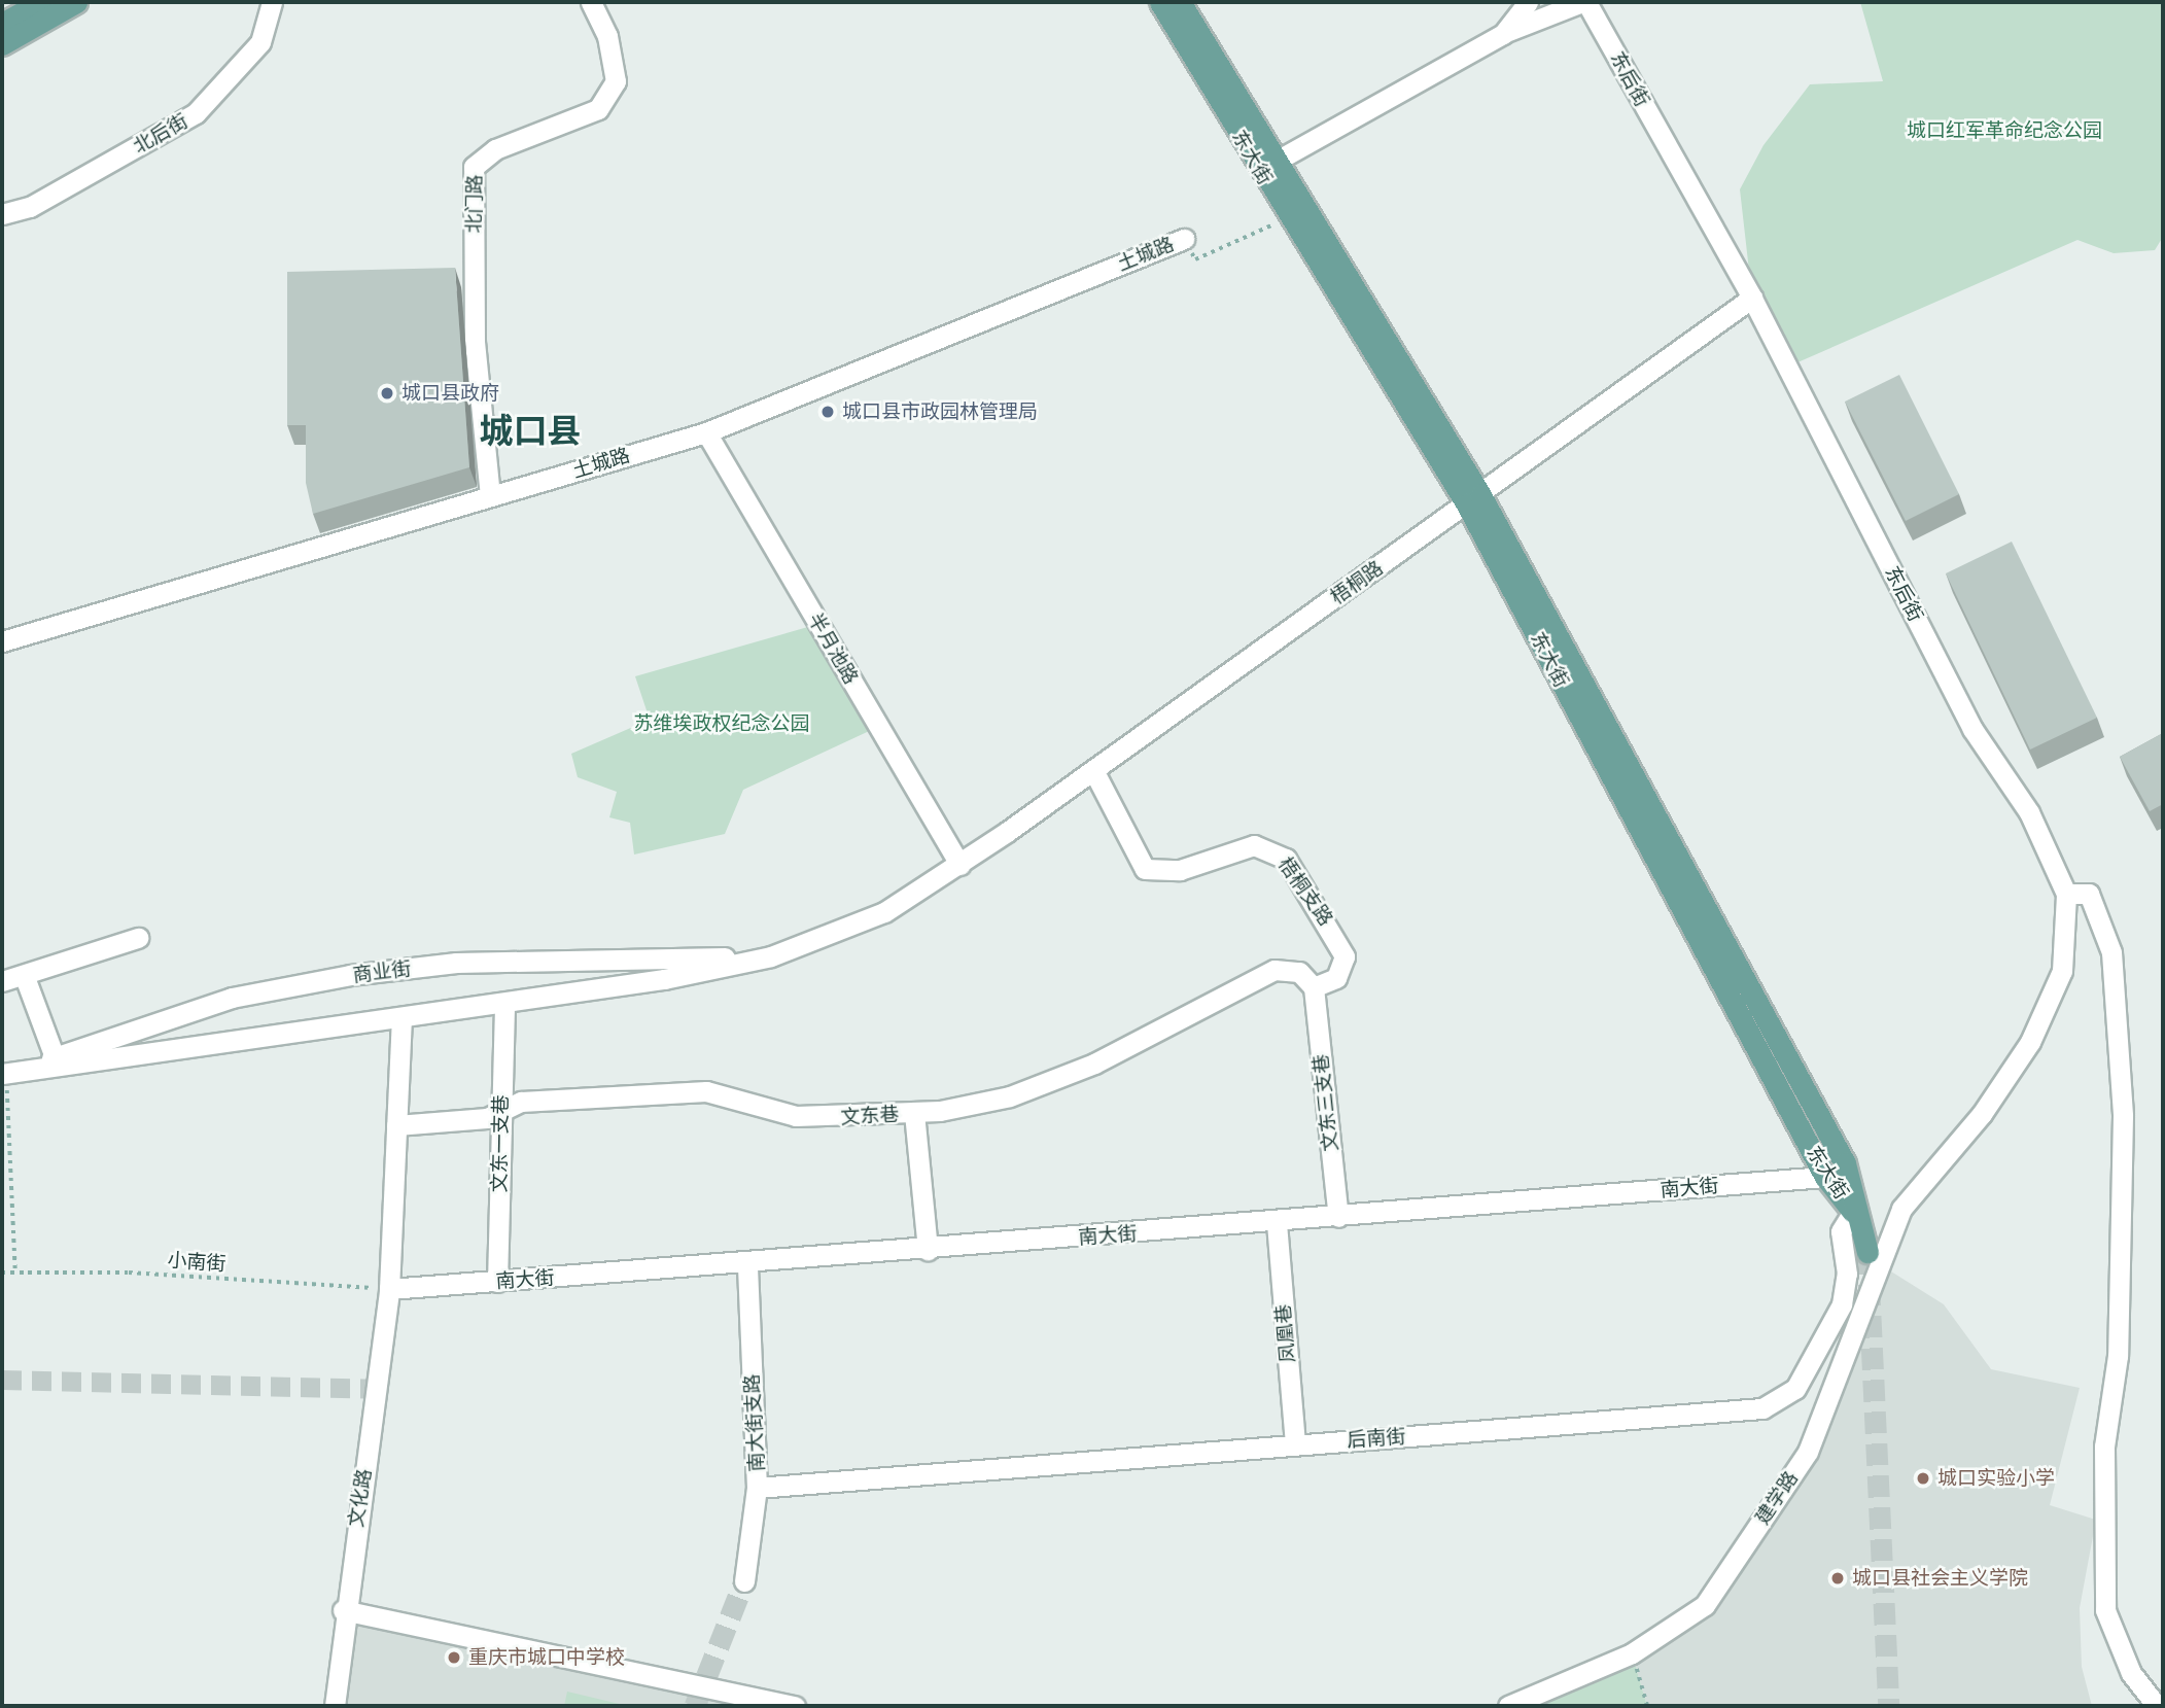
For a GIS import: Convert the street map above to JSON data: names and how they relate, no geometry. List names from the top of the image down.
{
  "streets": {
    "main road": ["东大街"],
    "street": [
      "东后街",
      "北后街",
      "北门路",
      "土城路",
      "梧桐路",
      "半月池路",
      "梧桐支路",
      "商业街",
      "文东三支巷",
      "文东巷",
      "文东一支巷",
      "南大街",
      "凤凰巷",
      "南大街支路",
      "后南街",
      "文化路",
      "建学路"
    ],
    "path": ["小南街"]
  },
  "crossings": [
    ["东后街", "梧桐路"],
    ["东后街", "建学路"],
    ["东大街", "梧桐路"],
    ["东大街", "南大街"],
    ["东大街", "后南街"],
    ["北门路", "土城路"],
    ["土城路", "半月池路"],
    ["梧桐路", "半月池路"],
    ["梧桐路", "梧桐支路"],
    ["梧桐路", "商业街"],
    ["半月池路", "商业街"],
    ["梧桐支路", "文东三支巷"],
    ["梧桐支路", "文东巷"],
    ["商业街", "文东一支巷"],
    ["商业街", "文化路"],
    ["文东三支巷", "文东巷"],
    ["文东三支巷", "南大街"],
    ["文东巷", "文东一支巷"],
    ["文东巷", "文化路"],
    ["文东一支巷", "南大街"],
    ["南大街", "小南街"],
    ["南大街", "凤凰巷"],
    ["南大街", "南大街支路"],
    ["南大街", "文化路"],
    ["小南街", "文化路"],
    ["凤凰巷", "后南街"],
    ["南大街支路", "后南街"]
  ],
  "districts": ["城口县"],
  "parks": ["城口红军革命纪念公园", "苏维埃政权纪念公园"],
  "places": [
    "城口县政府",
    "城口县市政园林管理局",
    "城口实验小学",
    "城口县社会主义学院",
    "重庆市城口中学校"
  ]
}
